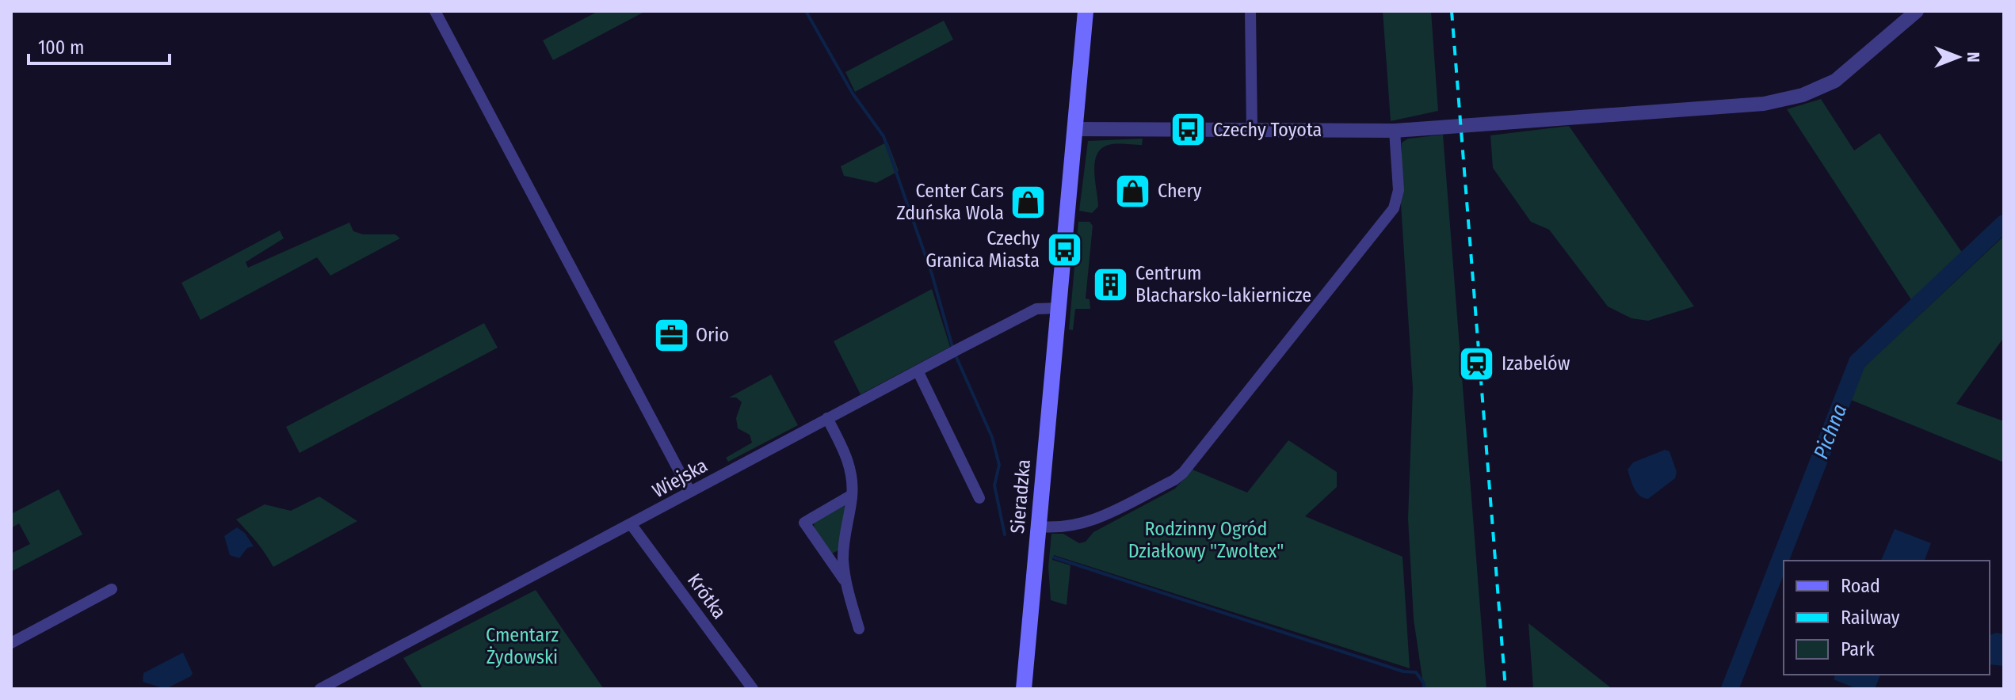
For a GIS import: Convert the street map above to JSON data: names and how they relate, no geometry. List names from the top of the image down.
{
  "streets": {
    "main road": ["Sieradzka"],
    "street": ["Wiejska", "Krótka"]
  },
  "crossings": [
    ["Wiejska", "Sieradzka"],
    ["Wiejska", "Krótka"]
  ],
  "water": ["Pichna"],
  "parks": ["Rodzinny Ogród Działkowy \"Zwoltex\"", "Cmentarz Żydowski"],
  "places": {
    "bus stop": ["Czechy Toyota", "Czechy Granica Miasta"],
    "shop": ["Chery", "Center Cars Zduńska Wola"],
    "building": ["Centrum Blacharsko-lakiernicze"],
    "office": ["Orio"],
    "station": ["Izabelów"]
  },
  "legend": ["Road", "Railway", "Park"],
  "scale_bar": "100 m",
  "north": "right"
}
